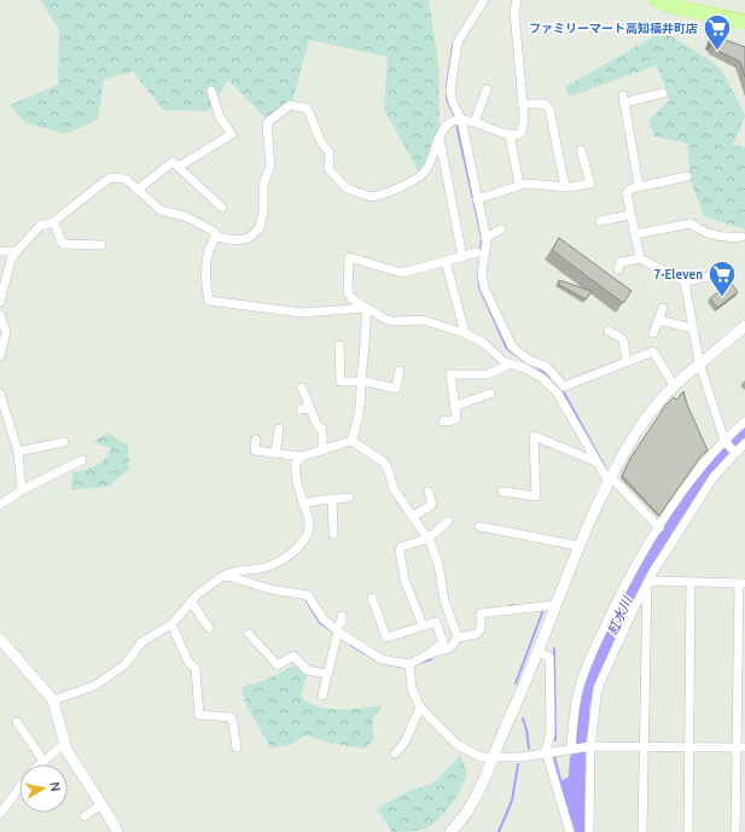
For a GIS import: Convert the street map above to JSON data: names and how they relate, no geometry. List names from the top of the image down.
{
  "water": ["紅水川"],
  "places": {
    "supermarket": ["ファミリーマート高知福井町店", "7-Eleven"]
  },
  "north": "right"
}
